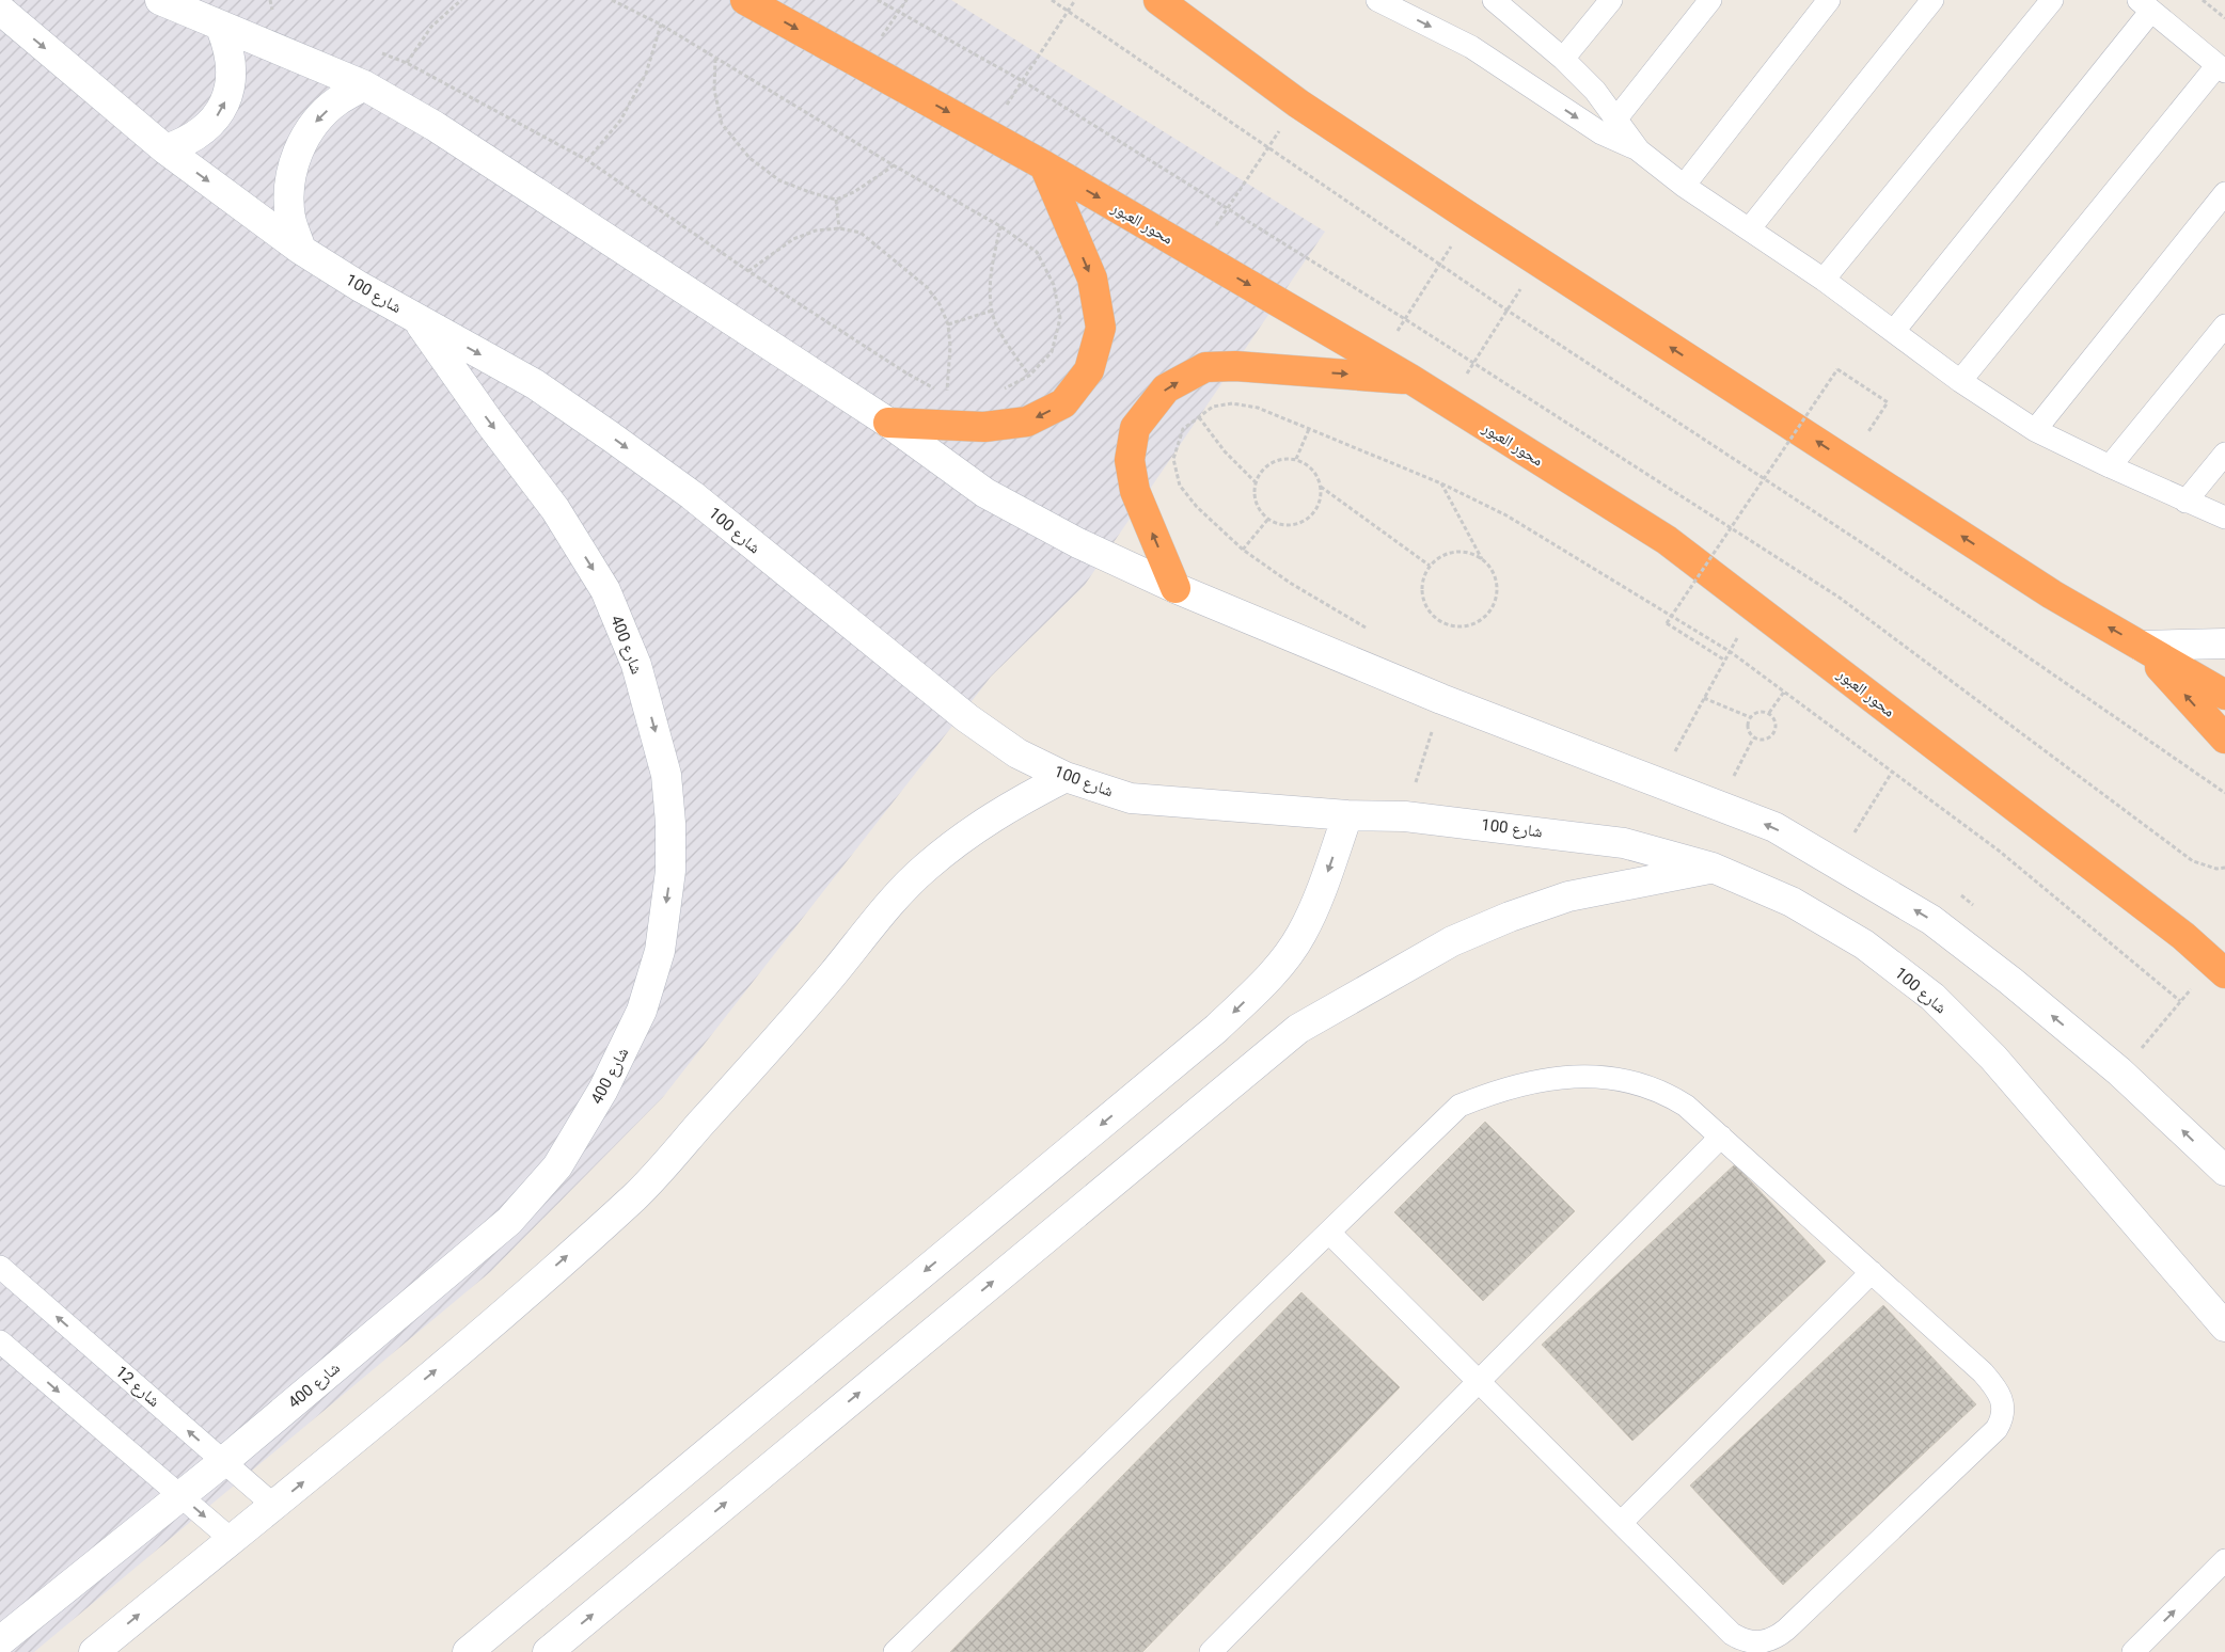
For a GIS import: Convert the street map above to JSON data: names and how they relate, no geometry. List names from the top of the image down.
{
  "streets": {
    "highway": ["محور العبور"],
    "street": ["شارع 100", "شارع 400"],
    "lane": ["شارع 12"]
  },
  "crossings": [
    ["شارع 100", "شارع 400"],
    ["شارع 400", "شارع 12"]
  ],
  "one_way": ["شارع 400"]
}
